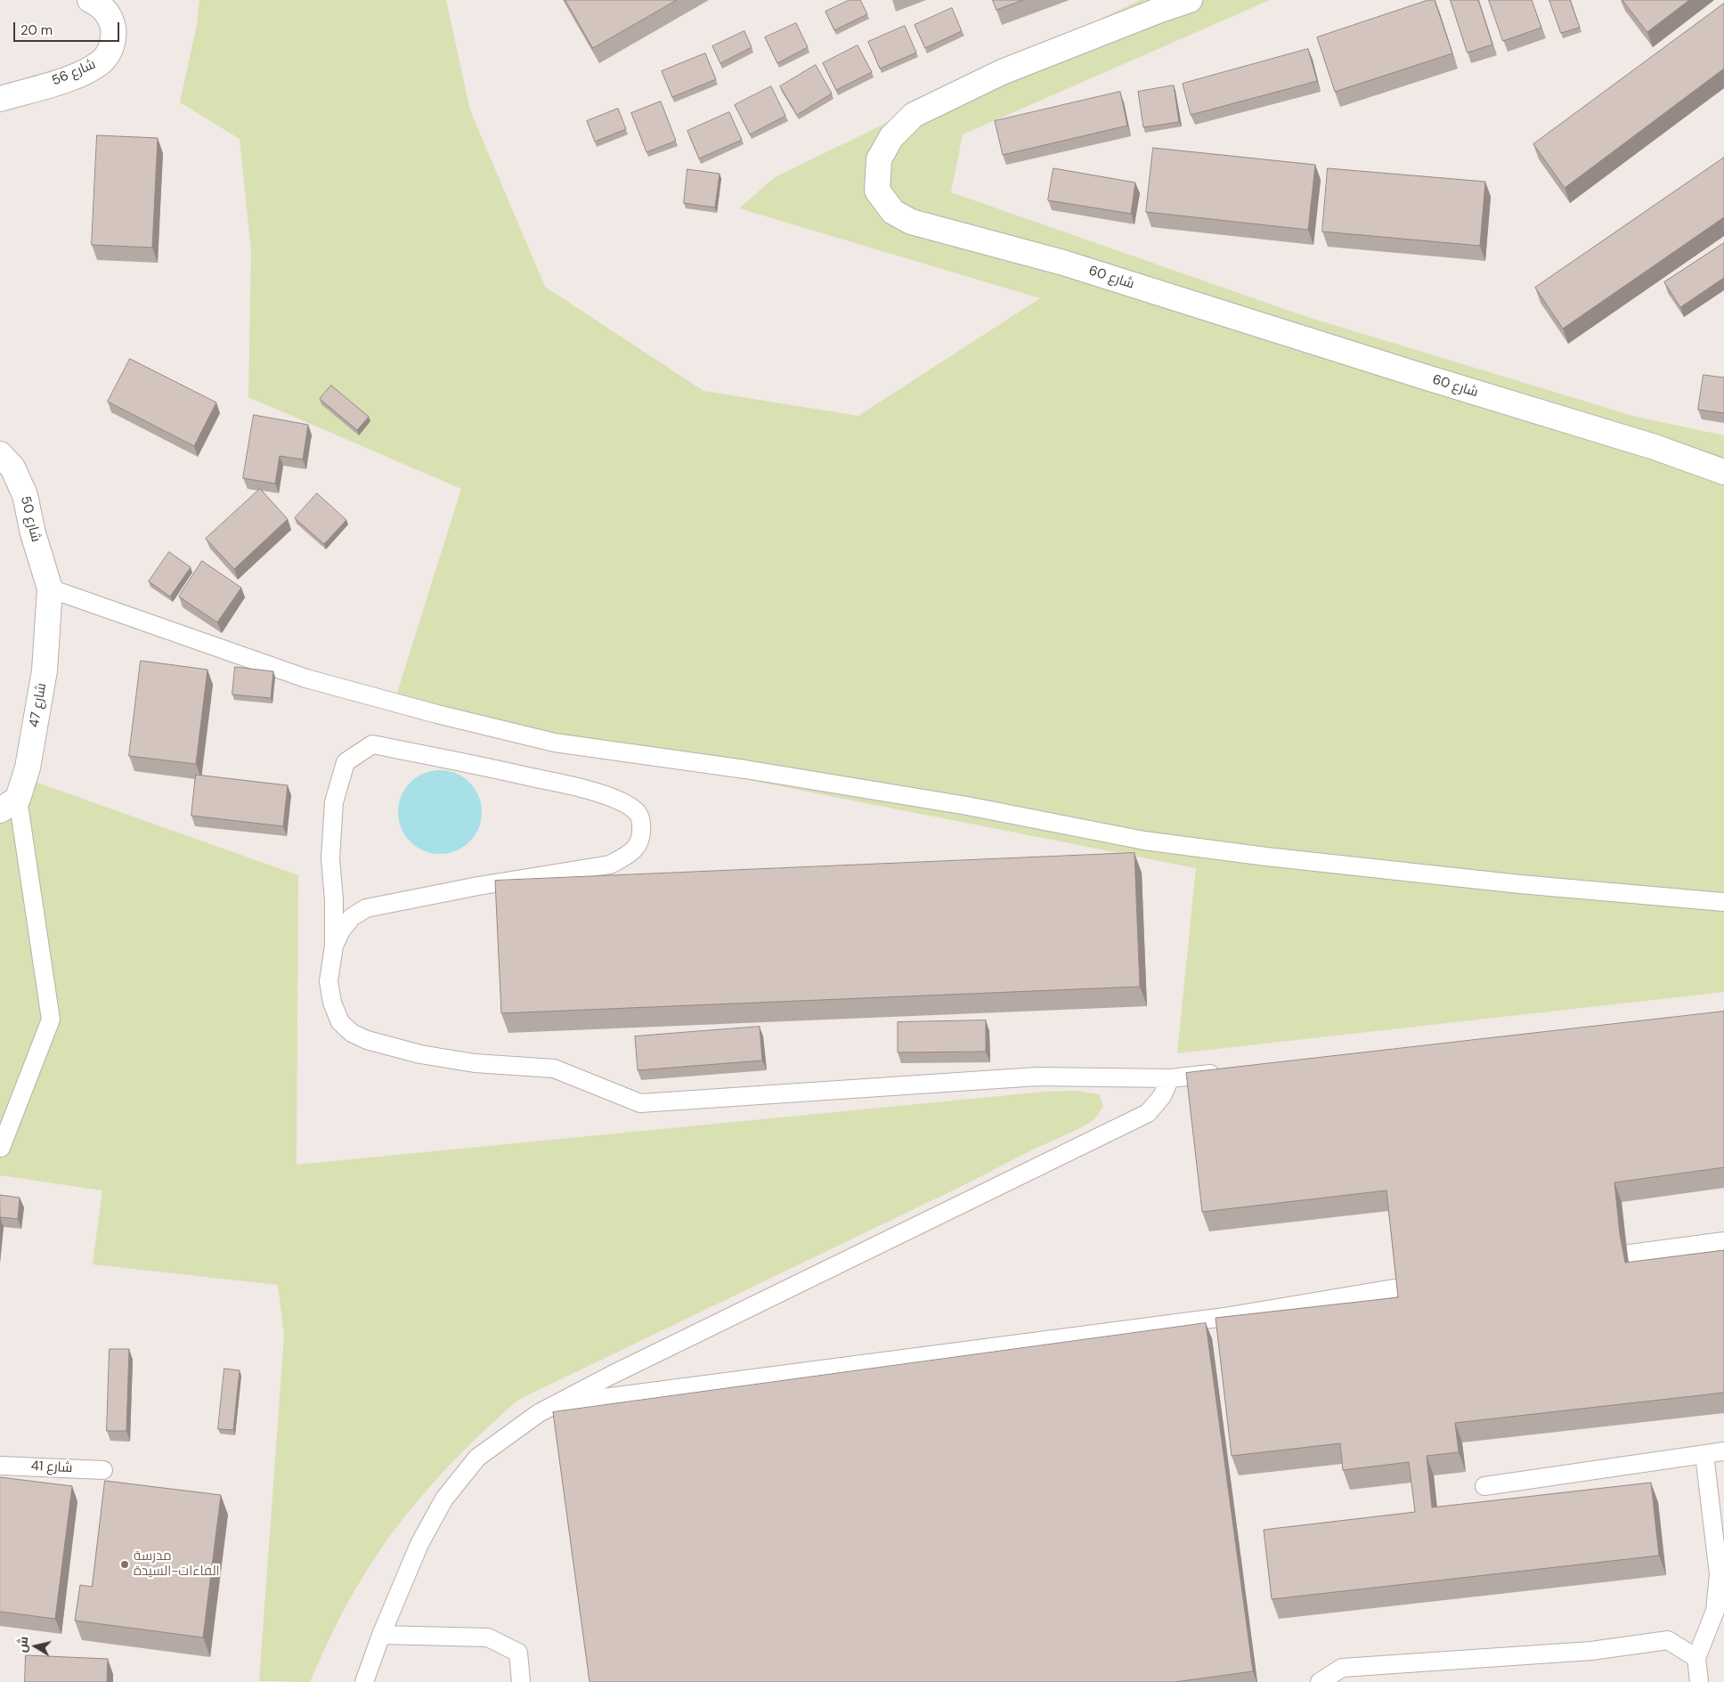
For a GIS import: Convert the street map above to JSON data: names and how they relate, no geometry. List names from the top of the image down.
{
  "streets": {
    "street": [
      "شارع 56",
      "شارع 60",
      "شارع 50",
      "شارع 47"
    ],
    "lane": ["شارع 41"]
  },
  "crossings": [
    ["شارع 50", "شارع 47"]
  ],
  "places": ["مدرسة الفاءات-السيدة"],
  "scale_bar": "20 m",
  "north": "left"
}
